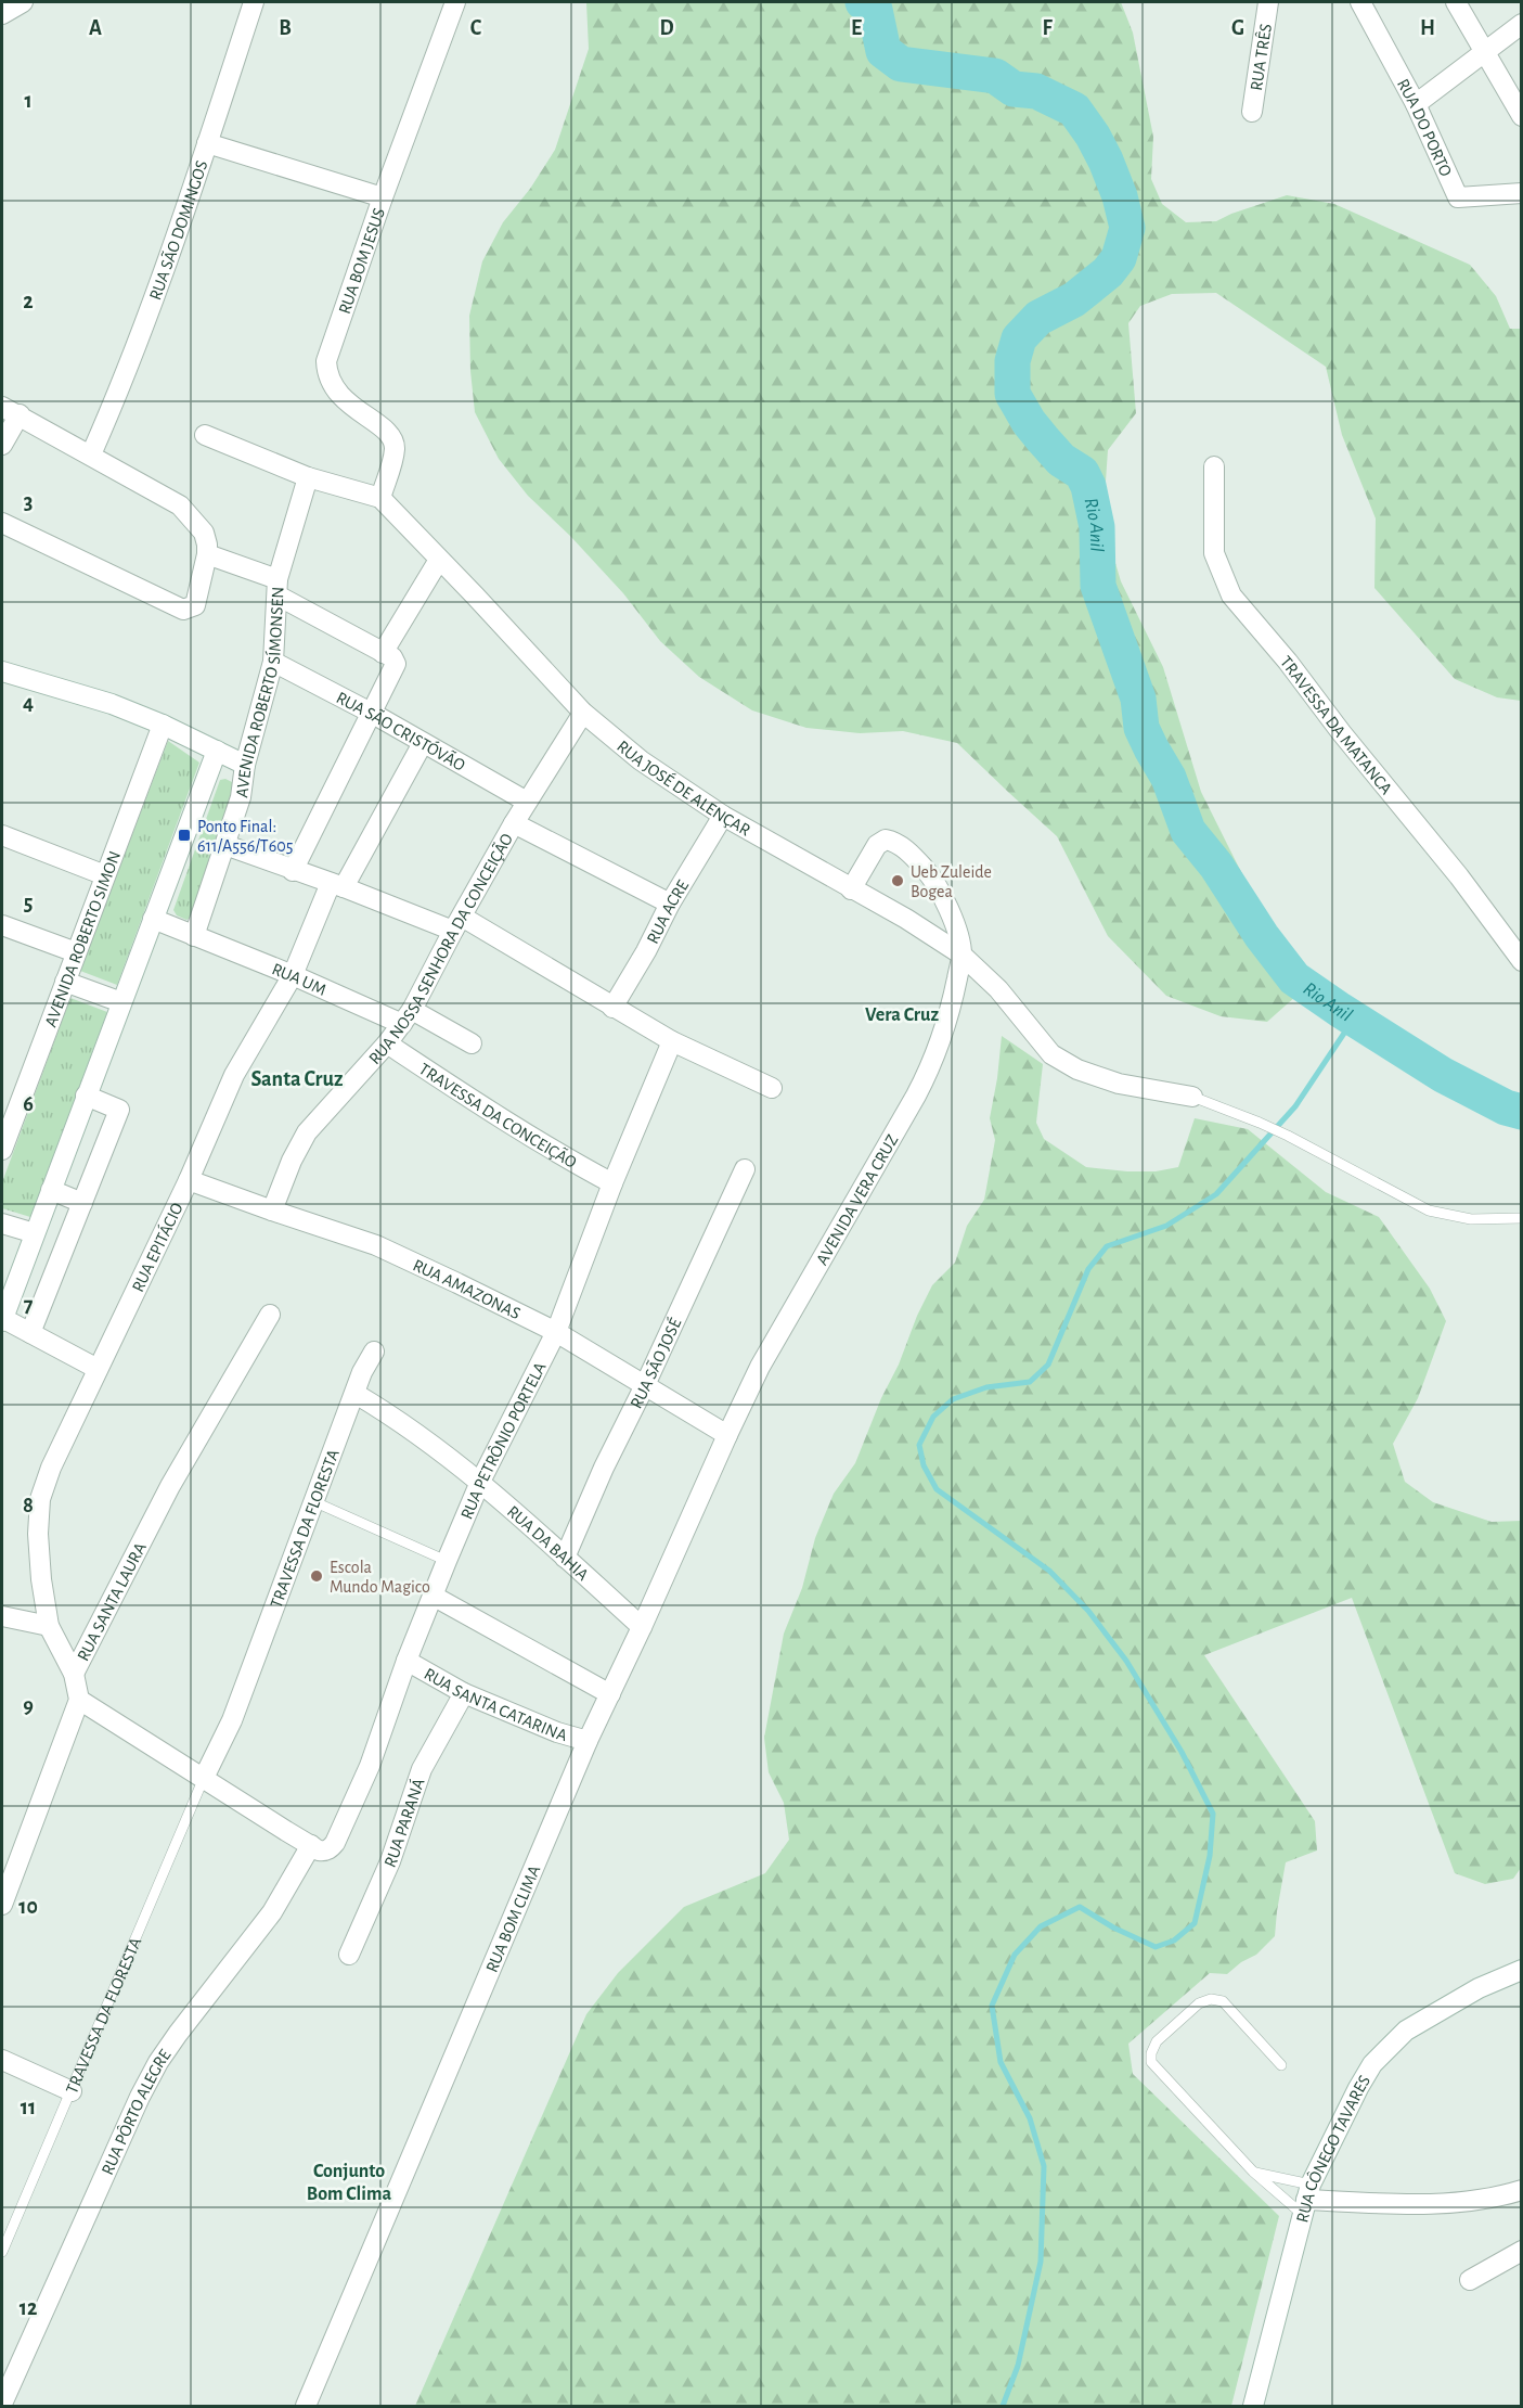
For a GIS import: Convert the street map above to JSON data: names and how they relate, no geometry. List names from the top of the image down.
{
  "streets": {
    "street": [
      "RUA TRÊS",
      "RUA DO PORTO",
      "RUA SÃO DOMINGOS",
      "RUA BOM JESUS",
      "AVENIDA ROBERTO SÍMONSEN",
      "TRAVESSA DA MATANCA",
      "RUA SÃO CRISTÓVÃO",
      "RUA JOSÉ DE ALENÇAR",
      "RUA ACRE",
      "AVENIDA ROBERTO SIMON",
      "RUA NOSSA SENHORA DA CONCEIÇÃO",
      "RUA UM",
      "TRAVESSA DA CONCEIÇÃO",
      "AVENIDA VERA CRUZ",
      "RUA EPITÁCIO",
      "RUA AMAZONAS",
      "RUA SÃO JOSÉ",
      "RUA PETRÔNIO PORTELA",
      "TRAVESSA DA FLORESTA",
      "RUA DA BAHIA",
      "RUA SANTA LAURA",
      "RUA SANTA CATARINA",
      "RUA PARANÁ",
      "RUA BOM CLIMA",
      "RUA PÔRTO ALEGRE",
      "RUA CÔNEGO TAVARES"
    ]
  },
  "crossings": [
    ["RUA BOM JESUS", "RUA JOSÉ DE ALENÇAR"],
    ["AVENIDA ROBERTO SÍMONSEN", "RUA SÃO CRISTÓVÃO"],
    ["AVENIDA ROBERTO SÍMONSEN", "RUA UM"],
    ["RUA SÃO CRISTÓVÃO", "RUA NOSSA SENHORA DA CONCEIÇÃO"],
    ["RUA SÃO CRISTÓVÃO", "RUA EPITÁCIO"],
    ["RUA JOSÉ DE ALENÇAR", "RUA ACRE"],
    ["RUA JOSÉ DE ALENÇAR", "RUA NOSSA SENHORA DA CONCEIÇÃO"],
    ["RUA JOSÉ DE ALENÇAR", "AVENIDA VERA CRUZ"],
    ["RUA NOSSA SENHORA DA CONCEIÇÃO", "RUA UM"],
    ["RUA NOSSA SENHORA DA CONCEIÇÃO", "TRAVESSA DA CONCEIÇÃO"],
    ["RUA NOSSA SENHORA DA CONCEIÇÃO", "RUA AMAZONAS"],
    ["RUA UM", "RUA EPITÁCIO"],
    ["TRAVESSA DA CONCEIÇÃO", "RUA PETRÔNIO PORTELA"],
    ["AVENIDA VERA CRUZ", "RUA AMAZONAS"],
    ["AVENIDA VERA CRUZ", "RUA BOM CLIMA"],
    ["RUA EPITÁCIO", "RUA AMAZONAS"],
    ["RUA EPITÁCIO", "RUA SANTA LAURA"],
    ["RUA AMAZONAS", "RUA SÃO JOSÉ"],
    ["RUA AMAZONAS", "RUA PETRÔNIO PORTELA"],
    ["RUA AMAZONAS", "RUA BOM CLIMA"],
    ["RUA SÃO JOSÉ", "RUA DA BAHIA"],
    ["RUA PETRÔNIO PORTELA", "RUA DA BAHIA"],
    ["RUA PETRÔNIO PORTELA", "RUA SANTA CATARINA"],
    ["RUA PETRÔNIO PORTELA", "RUA PÔRTO ALEGRE"],
    ["TRAVESSA DA FLORESTA", "RUA DA BAHIA"],
    ["RUA DA BAHIA", "RUA BOM CLIMA"],
    ["RUA SANTA CATARINA", "RUA PARANÁ"],
    ["RUA SANTA CATARINA", "RUA BOM CLIMA"]
  ],
  "districts": ["Vera Cruz", "Santa Cruz", "Conjunto Bom Clima"],
  "water": ["Rio Anil"],
  "places": {
    "transit": ["Ponto Final: 611/A556/T605"],
    "other": ["Ueb Zuleide Bogea", "Escola Mundo Magico"]
  },
  "grid": {
    "columns": [
      "A",
      "B",
      "C",
      "D",
      "E",
      "F",
      "G",
      "H"
    ],
    "rows": [
      "1",
      "2",
      "3",
      "4",
      "5",
      "6",
      "7",
      "8",
      "9",
      "10",
      "11",
      "12"
    ]
  }
}
